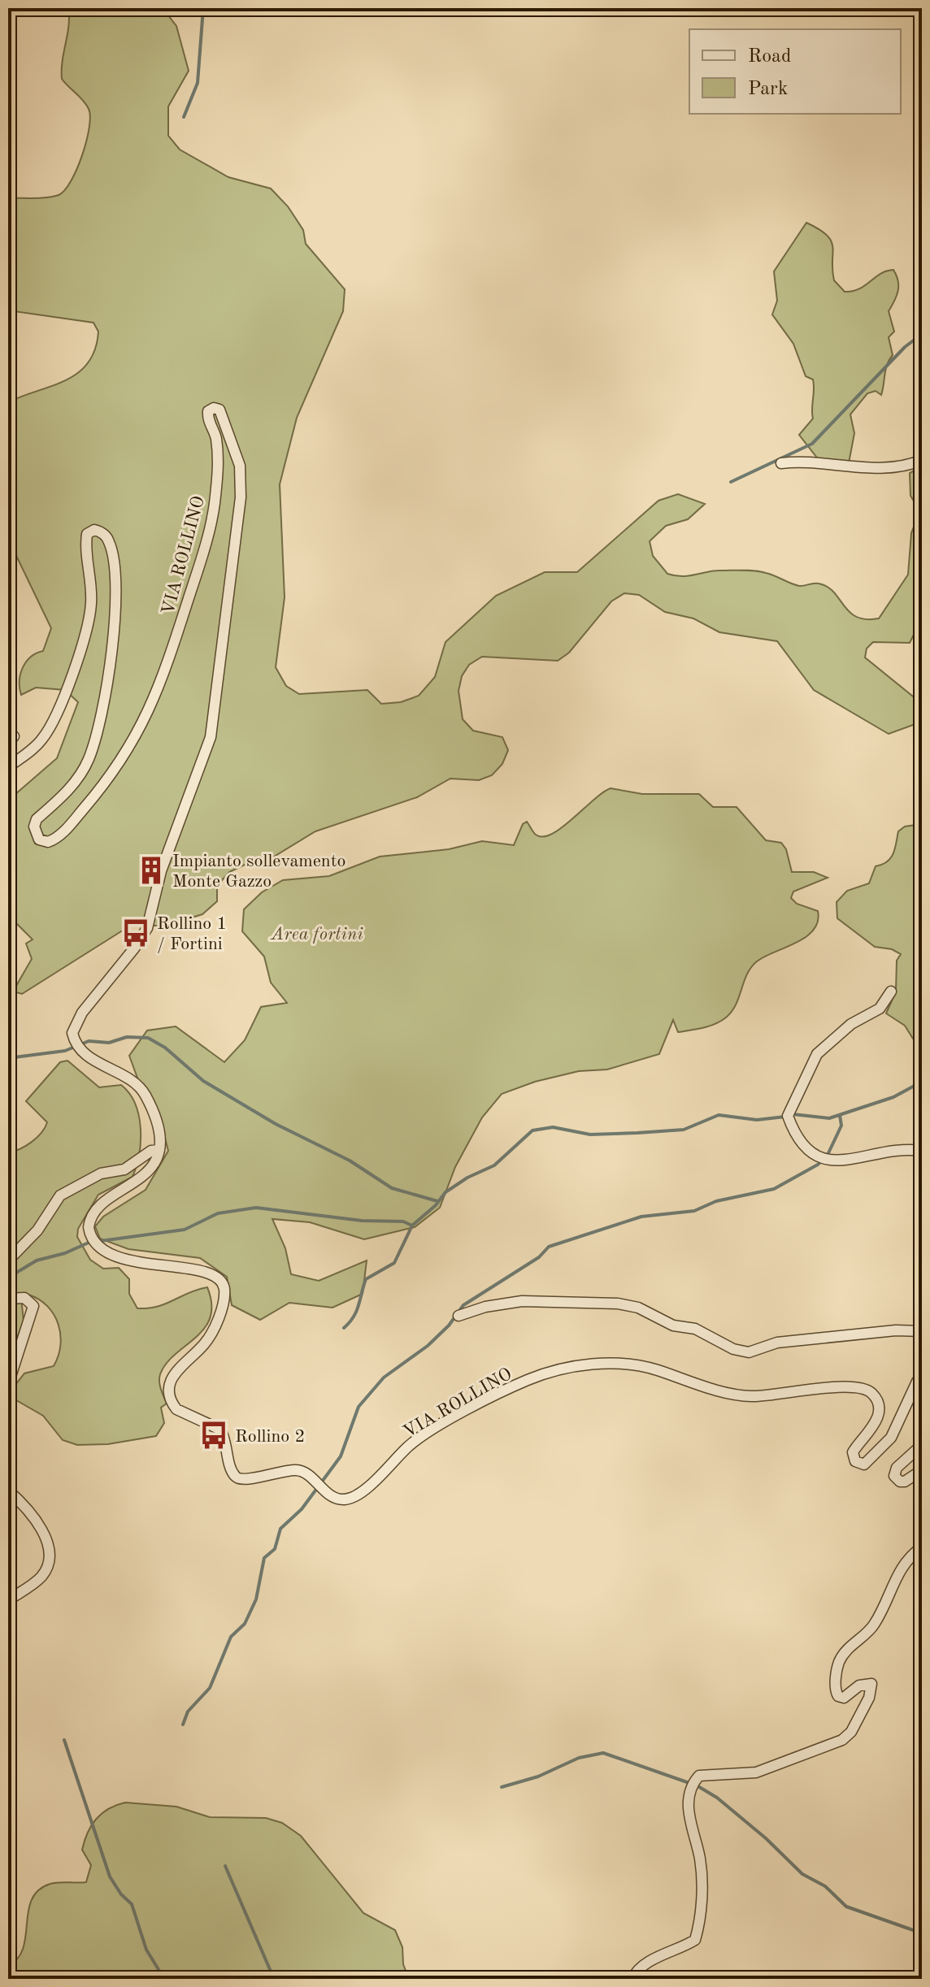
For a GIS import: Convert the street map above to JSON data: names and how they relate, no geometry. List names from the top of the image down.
{
  "streets": {
    "street": ["VIA ROLLINO"]
  },
  "parks": ["Area fortini"],
  "places": {
    "building": ["Impianto sollevamento Monte Gazzo"],
    "bus stop": ["Rollino 1 / Fortini", "Rollino 2"]
  },
  "legend": ["Road", "Park"]
}
